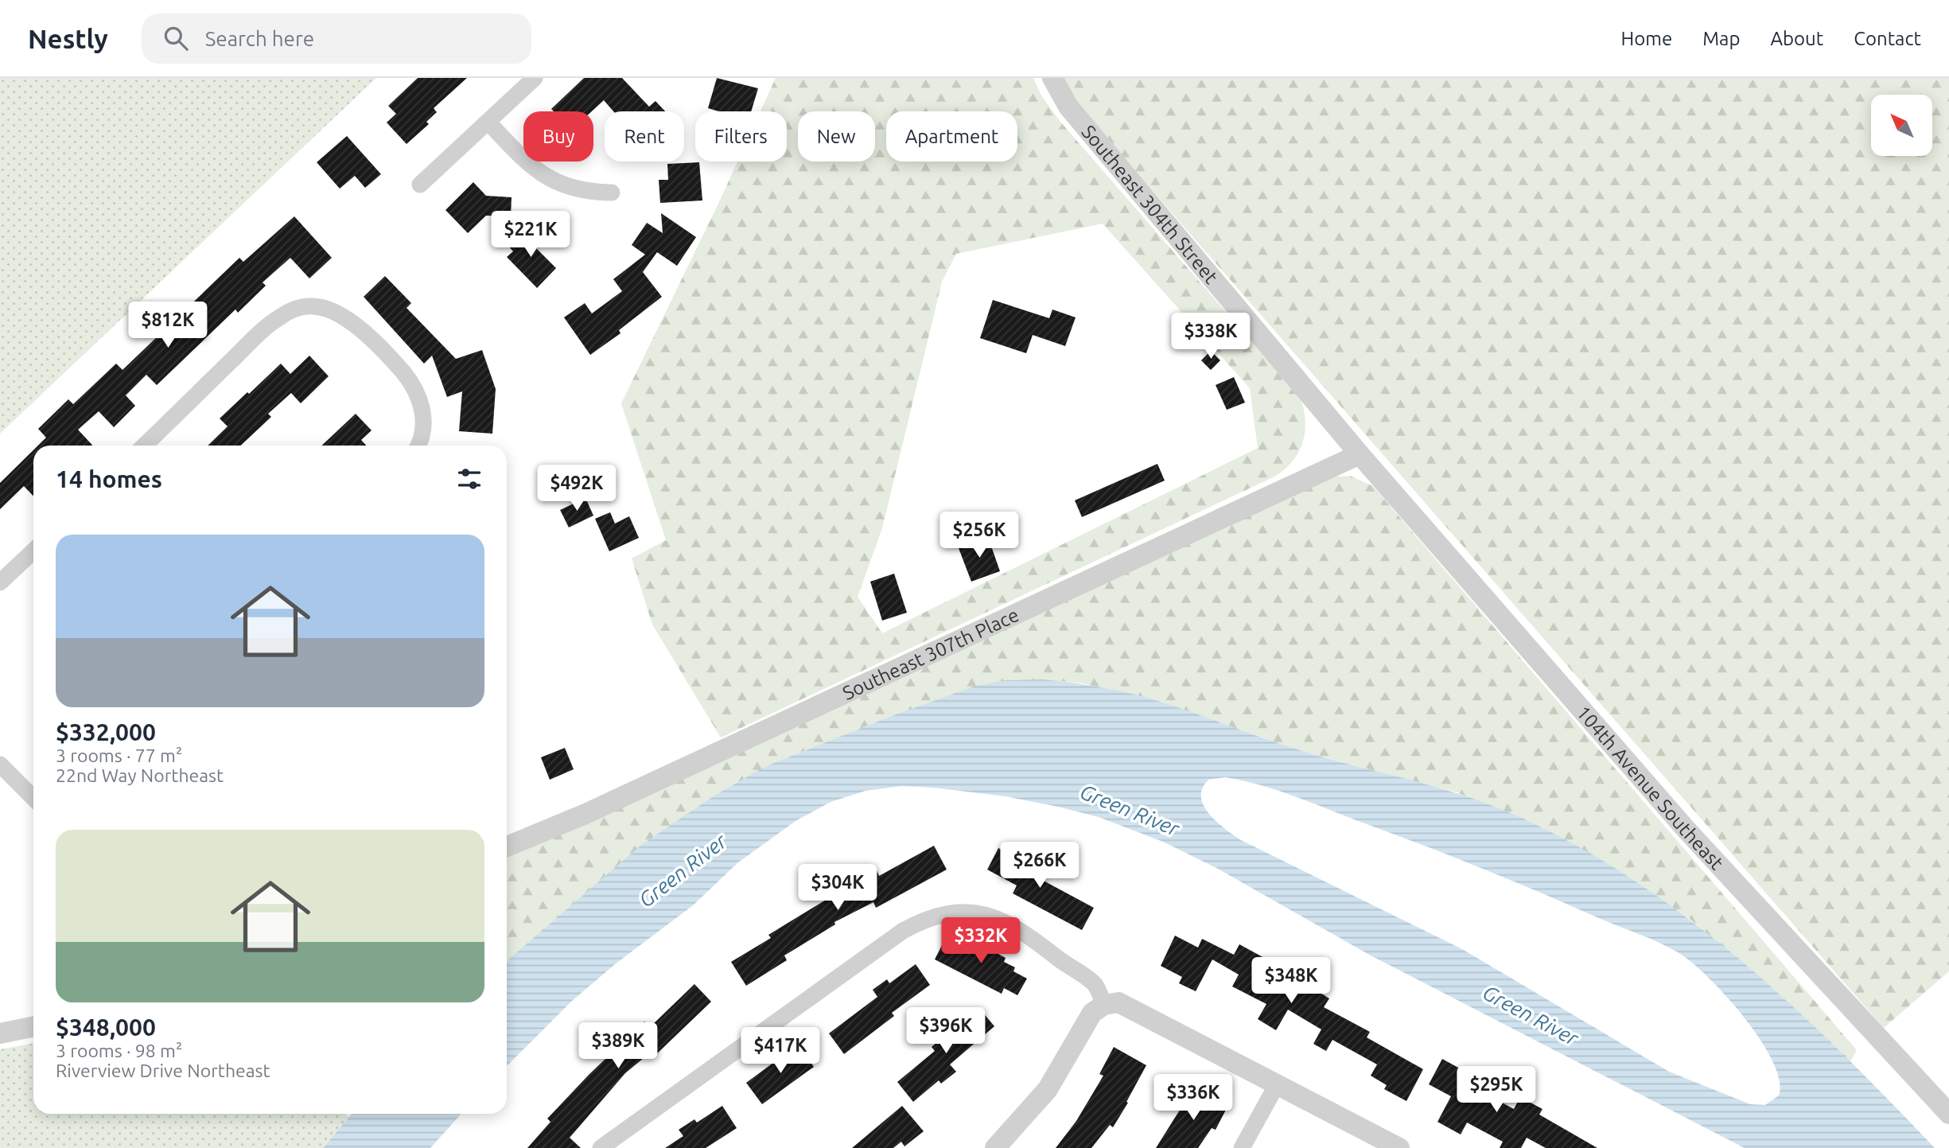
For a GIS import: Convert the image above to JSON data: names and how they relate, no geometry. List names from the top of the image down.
{
  "streets": {
    "street": ["Southeast 304th Street", "Southeast 307th Place", "104th Avenue Southeast"]
  },
  "crossings": [
    ["Southeast 304th Street", "Southeast 307th Place"],
    ["Southeast 304th Street", "104th Avenue Southeast"],
    ["Southeast 307th Place", "104th Avenue Southeast"]
  ],
  "water": ["Green River"],
  "north": "top left",
  "page": {
    "header": "Nestly",
    "search": "Search here",
    "nav": [
      "Home",
      "Map",
      "About",
      "Contact"
    ],
    "chip": [
      "Buy",
      "Rent",
      "Filters",
      "New",
      "Apartment"
    ],
    "price": [
      "$221K",
      "$812K",
      "$338K",
      "$492K",
      "$256K",
      "$266K",
      "$304K",
      "$332K",
      "$348K",
      "$396K",
      "$389K",
      "$417K",
      "$295K",
      "$336K"
    ],
    "heading": "14 homes",
    "list": [
      {
        "name": "$332,000",
        "note": "3 rooms · 77 m² · 22nd Way Northeast"
      },
      {
        "name": "$348,000",
        "note": "3 rooms · 98 m² · Riverview Drive Northeast"
      }
    ]
  }
}
